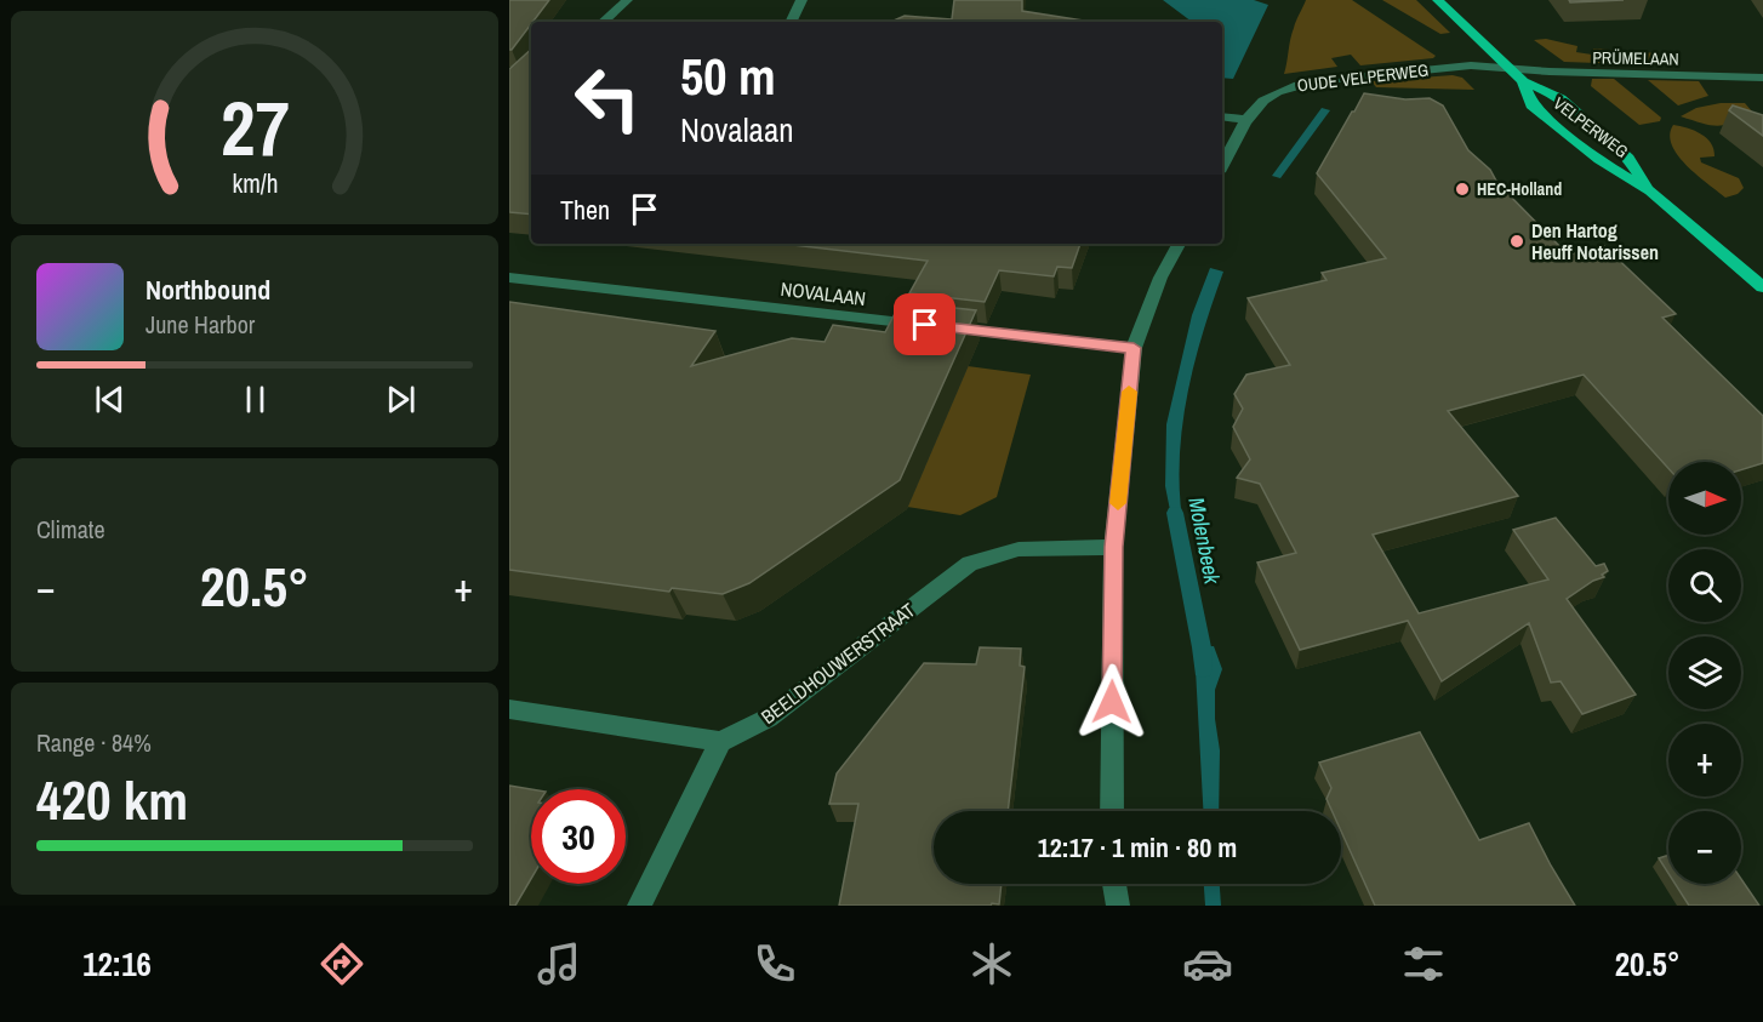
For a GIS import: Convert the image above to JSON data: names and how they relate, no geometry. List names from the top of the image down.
{
  "streets": {
    "main road": ["VELPERWEG"],
    "street": [
      "PRÜMELAAN",
      "OUDE VELPERWEG",
      "NOVALAAN",
      "BEELDHOUWERSTRAAT"
    ]
  },
  "crossings": [
    ["PRÜMELAAN", "OUDE VELPERWEG"],
    ["PRÜMELAAN", "VELPERWEG"],
    ["OUDE VELPERWEG", "VELPERWEG"]
  ],
  "water": ["Molenbeek"],
  "places": ["HEC-Holland", "Den Hartog Heuff Notarissen"],
  "north": "right",
  "page": {
    "turn": ["50 m", "Novalaan"],
    "then": "Then",
    "song": ["Northbound", "June Harbor"],
    "tile": [
      "Climate",
      ["Range · 84%", "420 km"]
    ],
    "map_buttons": ["+", "−"],
    "heat": ["−", "20.5°", "+"],
    "limit": "30",
    "trip": "12:17 · 1 min · 80 m",
    "tabs": ["12:16", "20.5°"],
    "gauge": ["27", "km/h"]
  }
}
